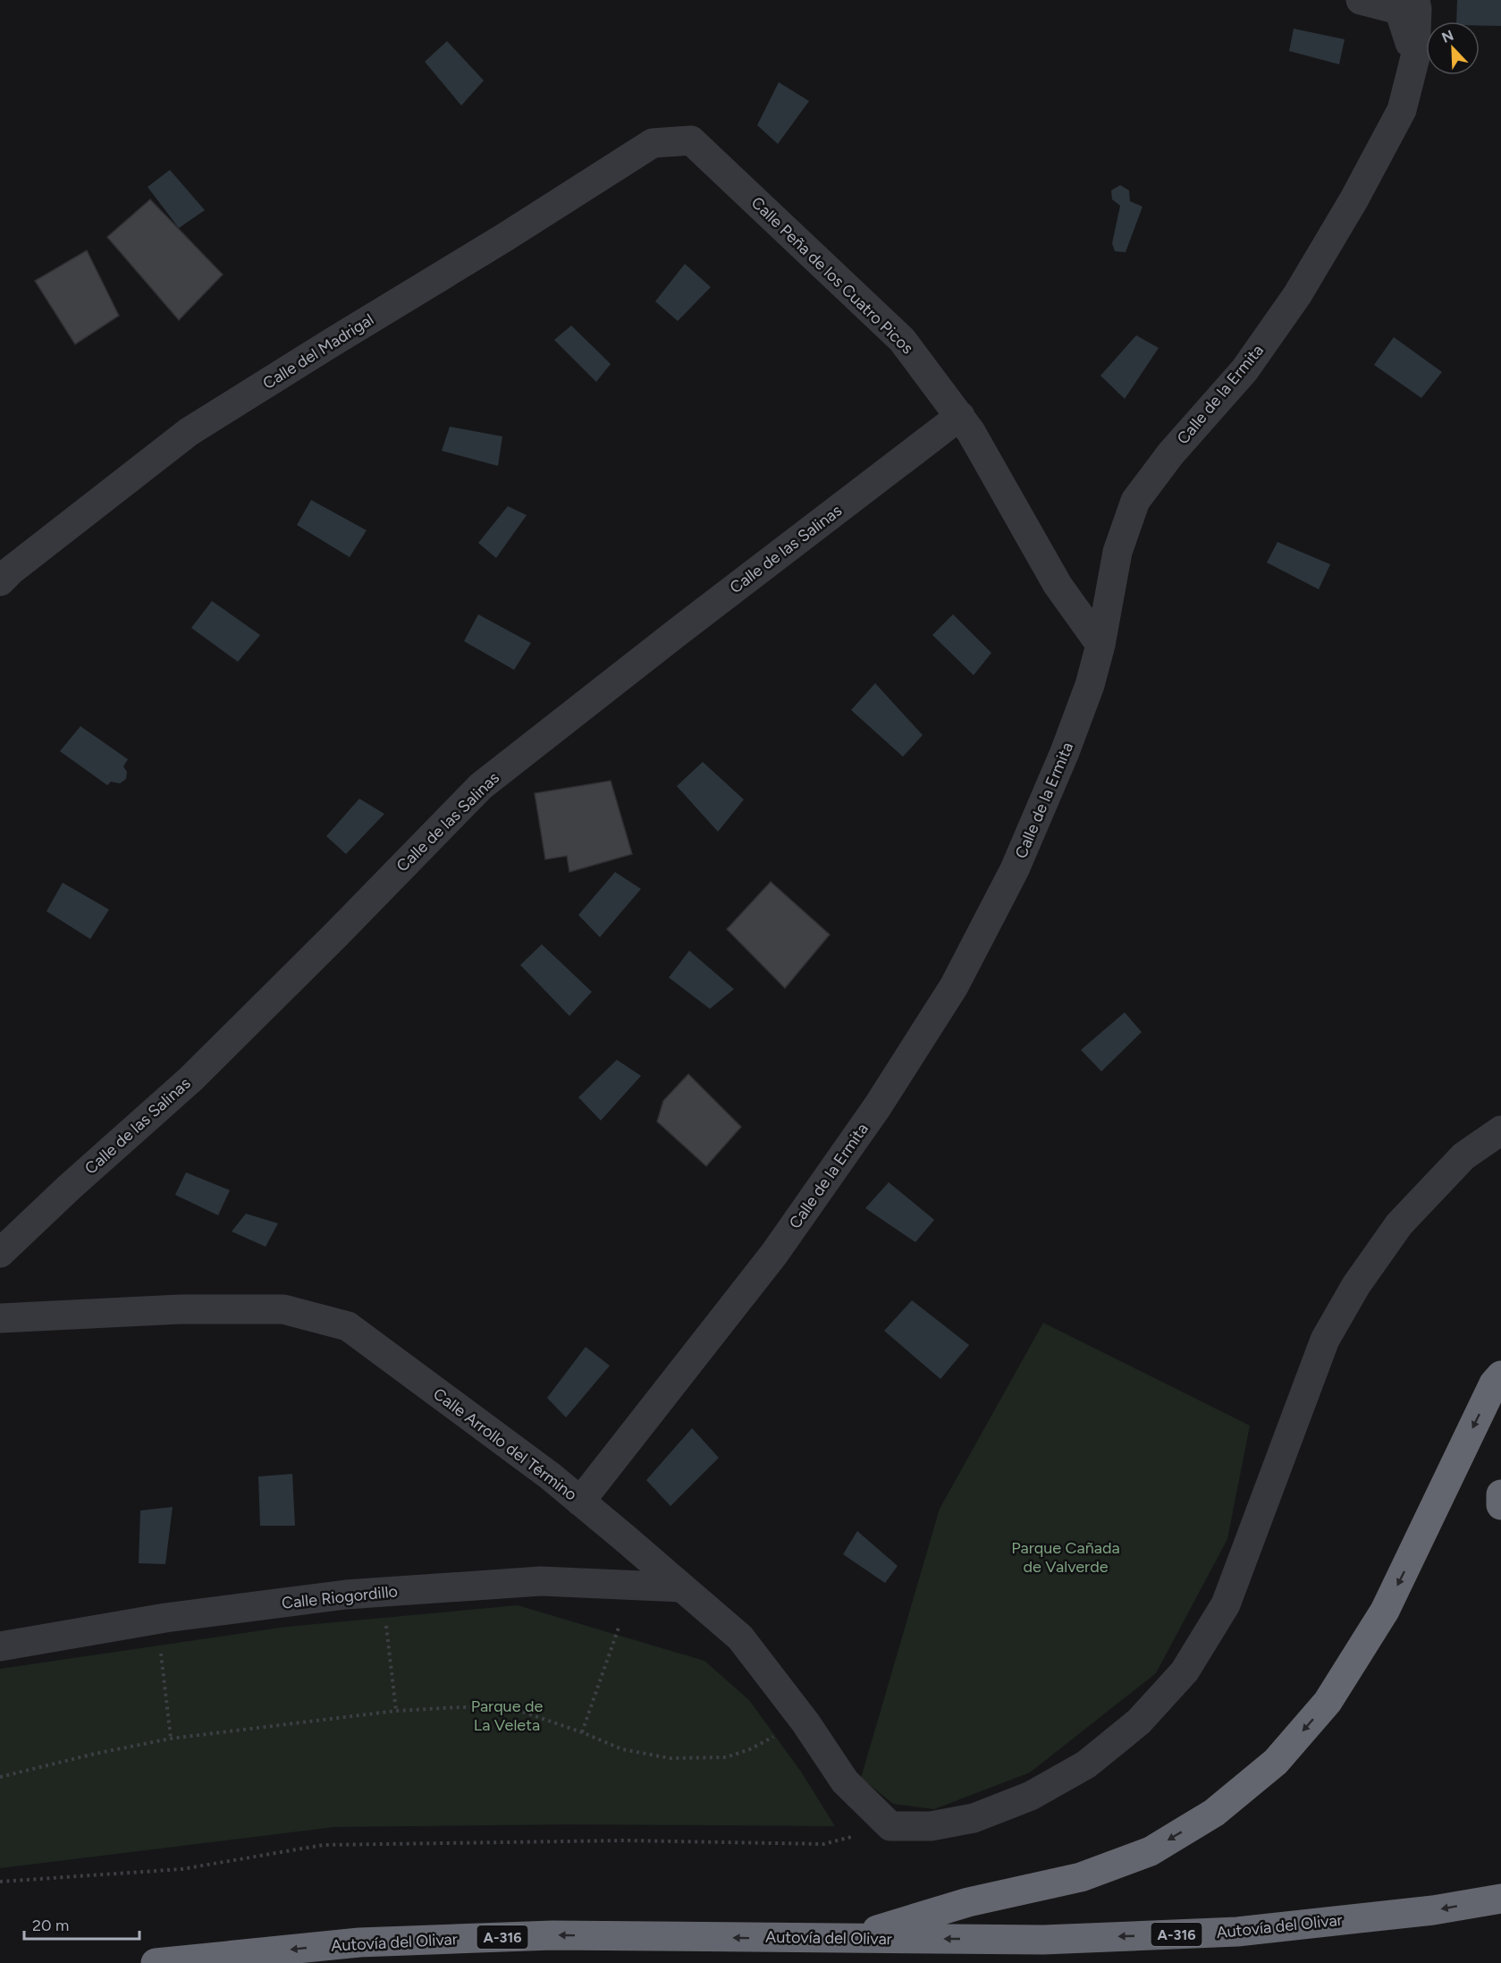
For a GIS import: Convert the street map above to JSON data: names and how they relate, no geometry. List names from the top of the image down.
{
  "streets": {
    "highway": ["Autovía del Olivar", "A-316"],
    "street": [
      "Calle Peña de los Cuatro Picos",
      "Calle del Madrigal",
      "Calle de la Ermita",
      "Calle de las Salinas",
      "Calle Arrollo del Término",
      "Calle Riogordillo"
    ]
  },
  "crossings": [
    ["Calle Peña de los Cuatro Picos", "Calle del Madrigal"],
    ["Calle Peña de los Cuatro Picos", "Calle de la Ermita"],
    ["Calle Peña de los Cuatro Picos", "Calle de las Salinas"],
    ["Calle de la Ermita", "Calle Arrollo del Término"],
    ["Calle Arrollo del Término", "Calle Riogordillo"]
  ],
  "one_way": ["Autovía del Olivar"],
  "parks": ["Parque Cañada de Valverde", "Parque de La Veleta"],
  "scale_bar": "20 m",
  "north": "top left"
}
